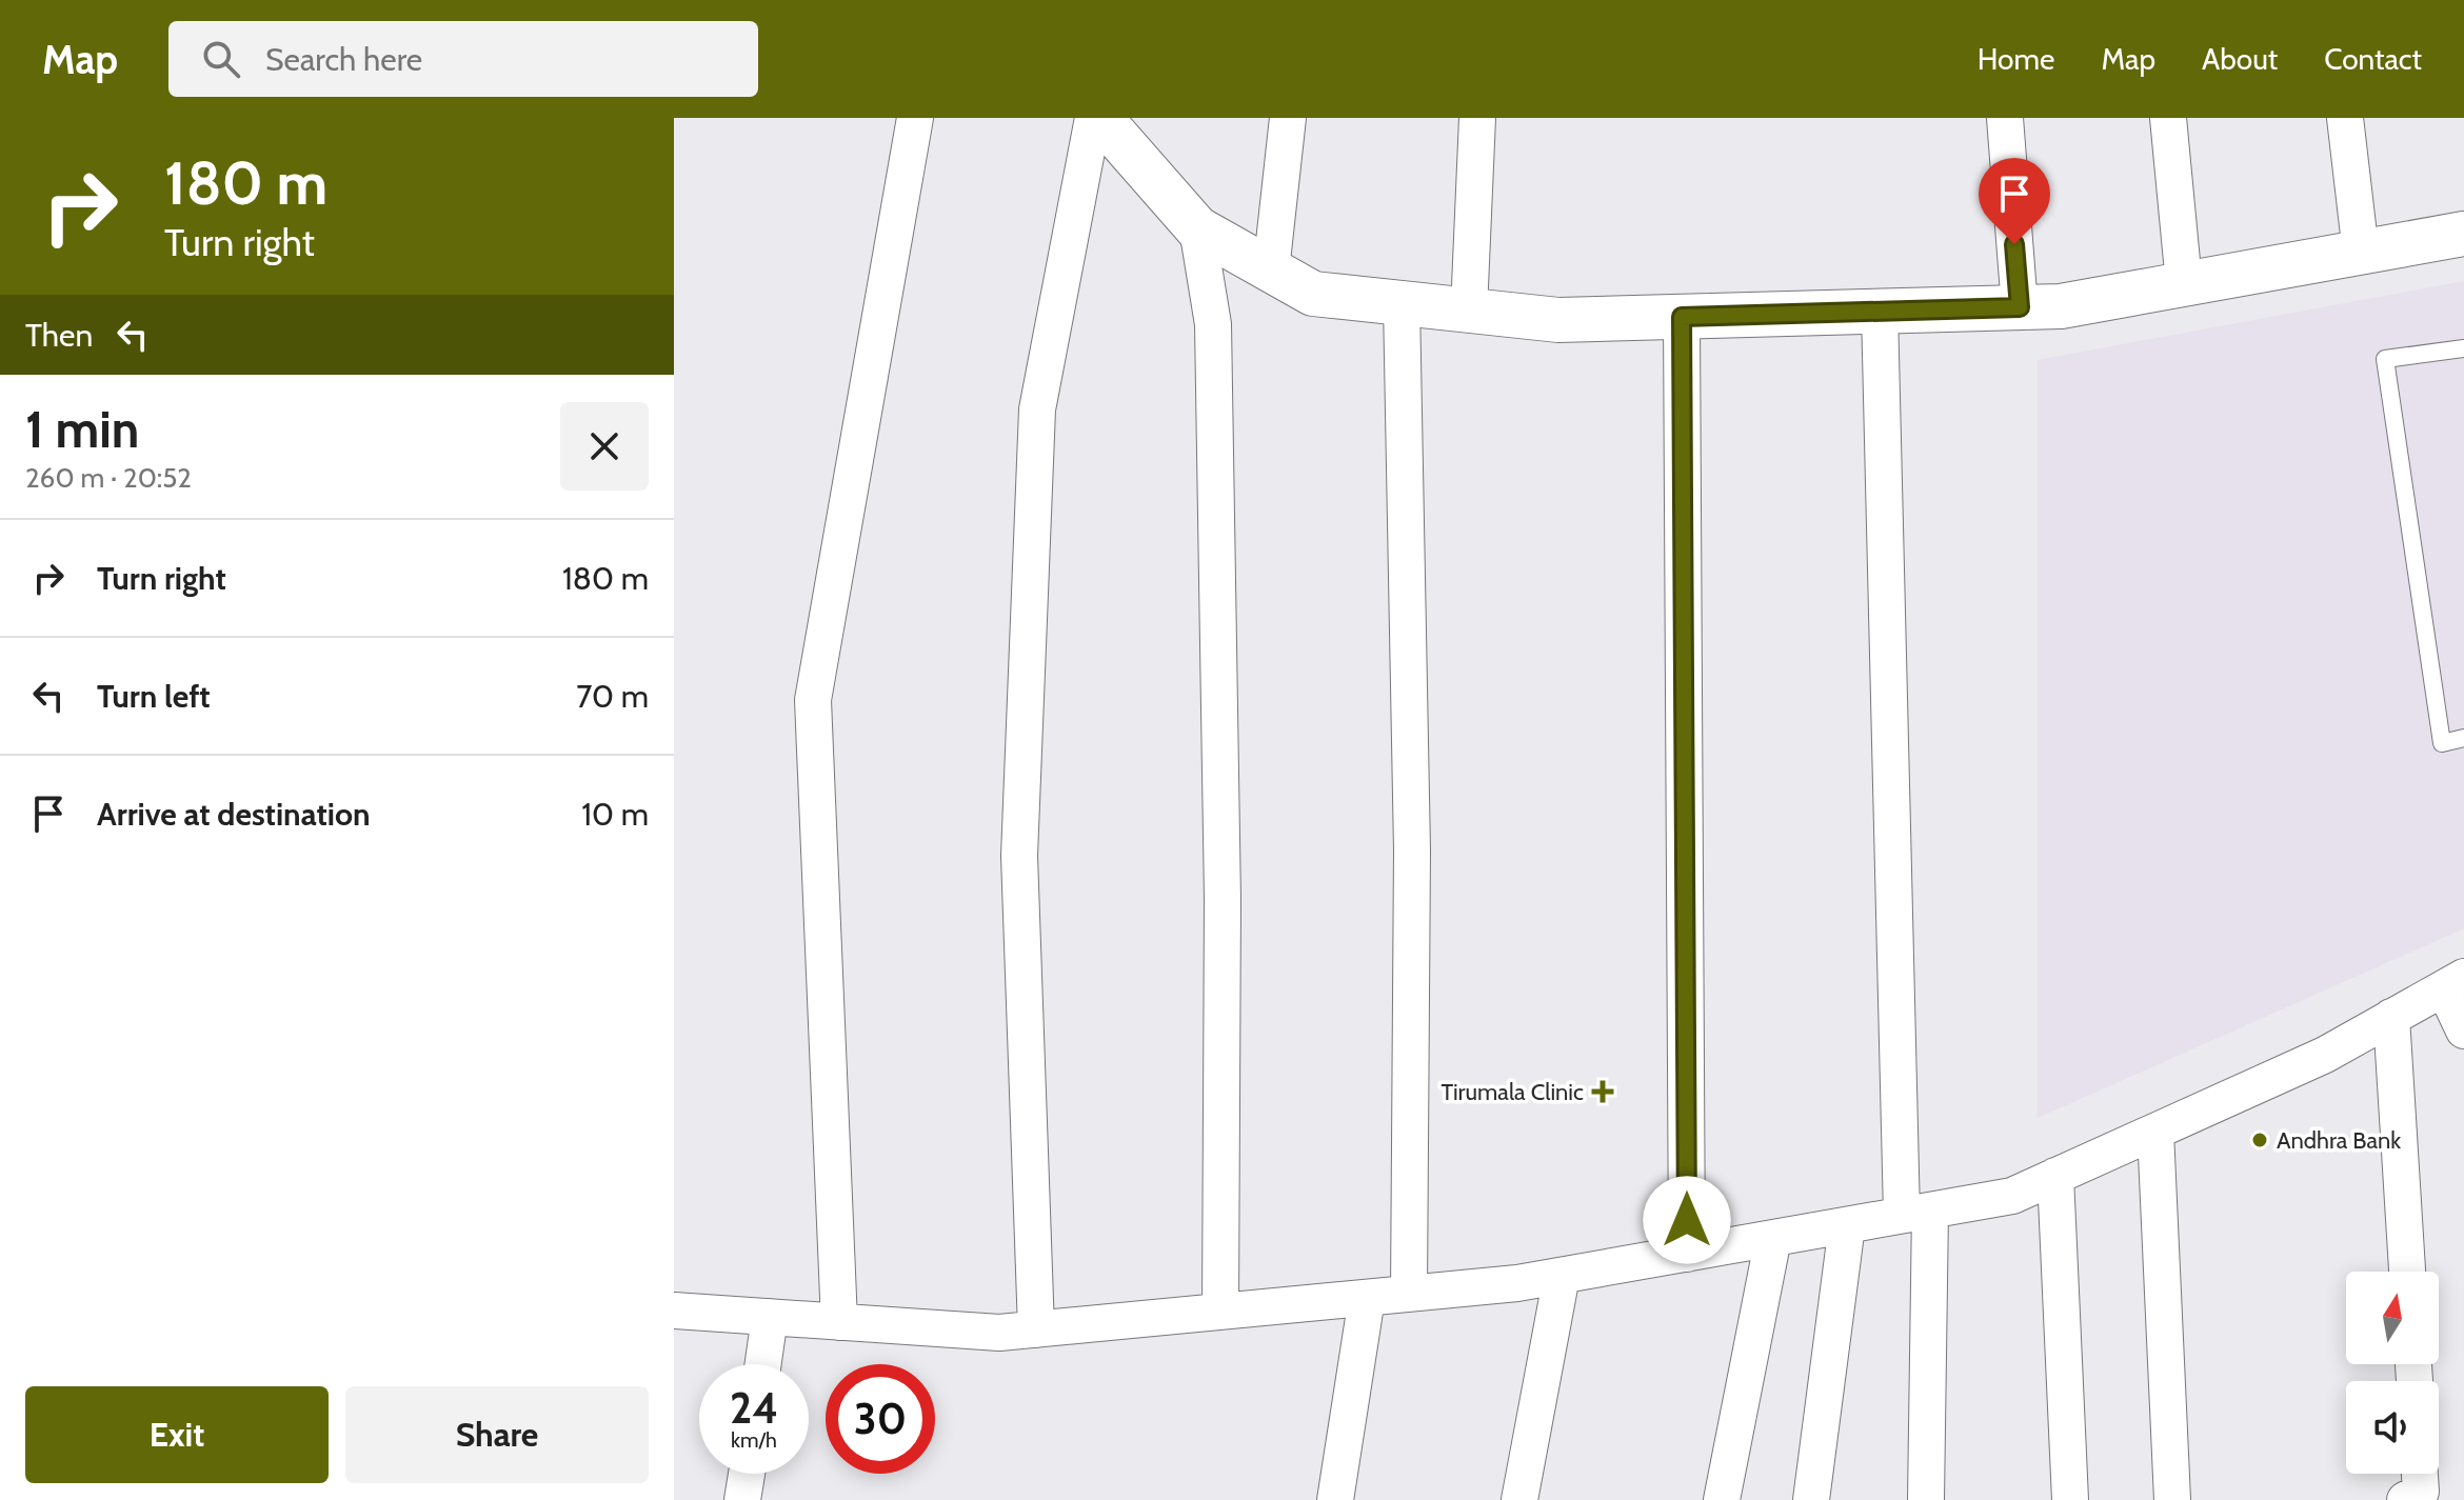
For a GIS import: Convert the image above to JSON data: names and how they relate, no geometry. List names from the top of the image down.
{
  "places": {
    "health": ["Tirumala Clinic"],
    "other": ["Andhra Bank"]
  },
  "north": "top",
  "page": {
    "header": "Map",
    "search": "Search here",
    "nav": [
      "Home",
      "Map",
      "About",
      "Contact"
    ],
    "turn": ["180 m", "Turn right"],
    "then": "Then",
    "heading": ["1 min", "260 m · 20:52"],
    "list": [
      {
        "name": "Turn right",
        "value": "180 m"
      },
      {
        "name": "Turn left",
        "value": "70 m"
      },
      {
        "name": "Arrive at destination",
        "value": "10 m"
      }
    ],
    "speed": "24 km/h",
    "limit": "30",
    "buttons": ["Exit", "Share"]
  }
}
